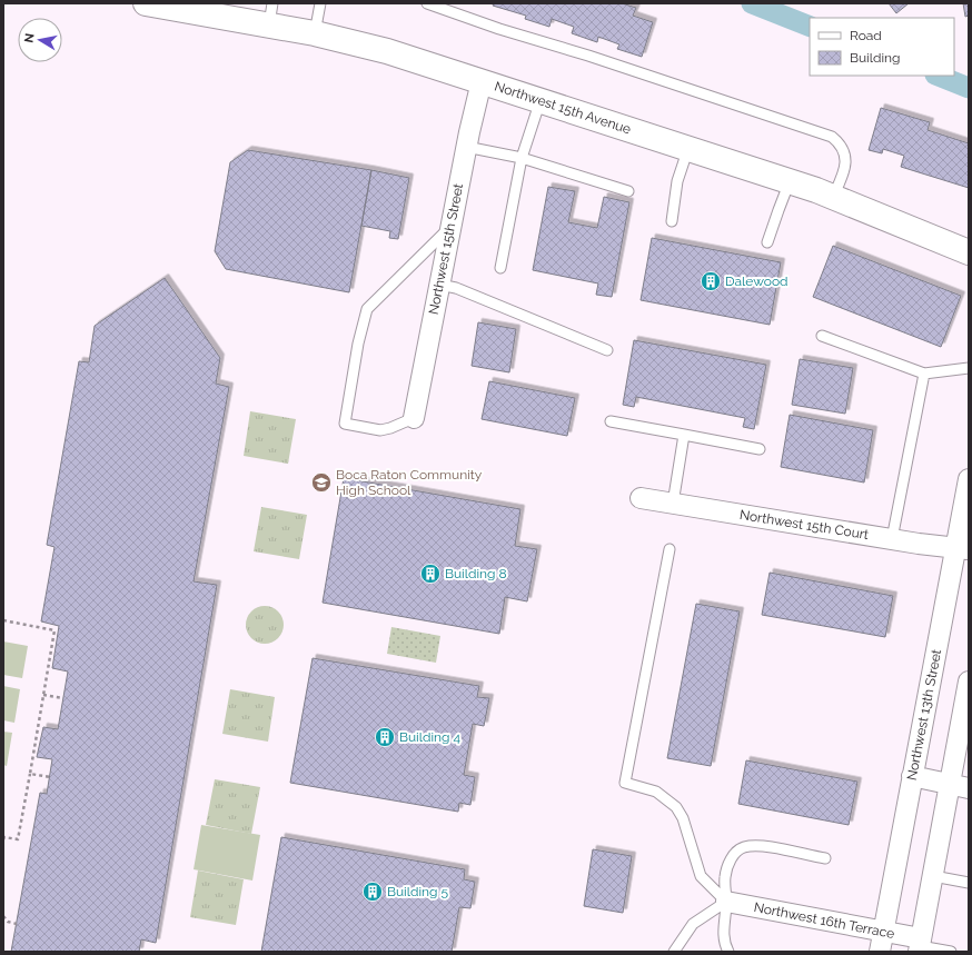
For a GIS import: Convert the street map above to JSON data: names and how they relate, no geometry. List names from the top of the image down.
{
  "streets": {
    "street": [
      "Northwest 15th Avenue",
      "Northwest 15th Street",
      "Northwest 15th Court",
      "Northwest 13th Street",
      "Northwest 16th Terrace"
    ]
  },
  "crossings": [
    ["Northwest 15th Avenue", "Northwest 15th Street"],
    ["Northwest 15th Court", "Northwest 13th Street"],
    ["Northwest 13th Street", "Northwest 16th Terrace"]
  ],
  "places": {
    "building": [
      "Dalewood",
      "Building 8",
      "Building 4",
      "Building 5"
    ],
    "school or university": ["Boca Raton Community High School"]
  },
  "legend": ["Road", "Building"],
  "north": "left"
}
